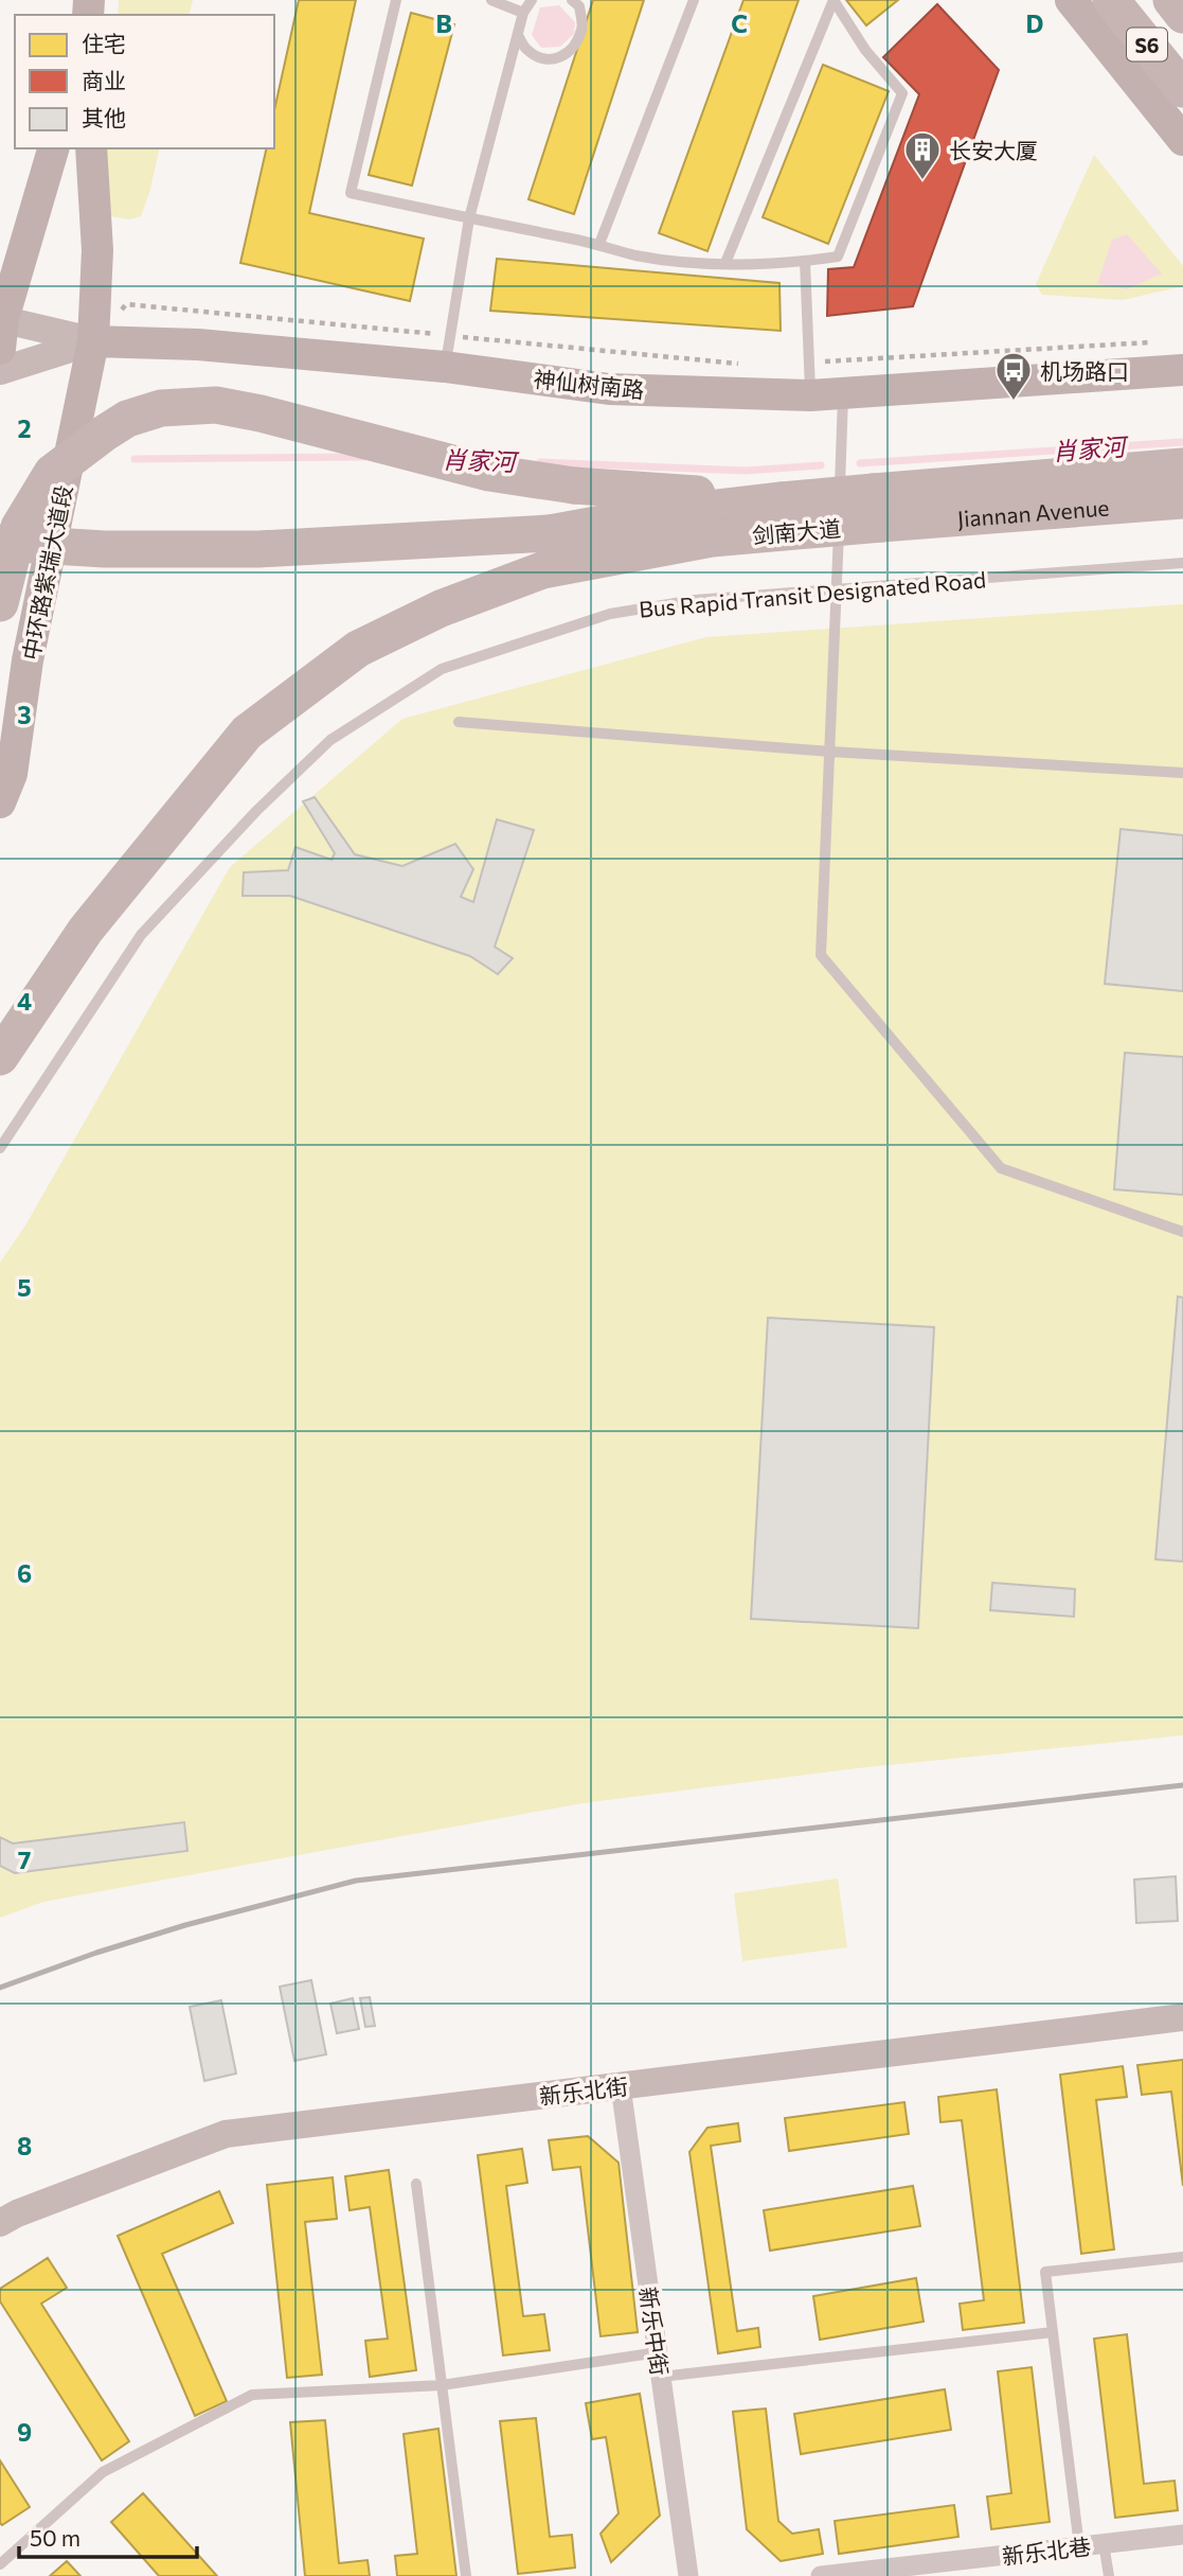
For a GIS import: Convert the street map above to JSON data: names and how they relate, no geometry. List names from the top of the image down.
{
  "streets": {
    "highway": ["S6", "Jiannan Avenue", "剑南大道"],
    "main road": ["神仙树南路", "中环路紫瑞大道段"],
    "street": ["新乐北街", "新乐中街", "新乐北巷"],
    "lane": ["Bus Rapid Transit Designated Road"]
  },
  "crossings": [
    ["神仙树南路", "中环路紫瑞大道段"],
    ["新乐北街", "新乐中街"]
  ],
  "water": ["肖家河"],
  "places": {
    "building": ["长安大厦"],
    "bus stop": ["机场路口"]
  },
  "legend": ["住宅", "商业", "其他"],
  "scale_bar": "50 m",
  "grid": {
    "columns": ["B", "C", "D"],
    "rows": [
      "2",
      "3",
      "4",
      "5",
      "6",
      "7",
      "8",
      "9"
    ]
  }
}
